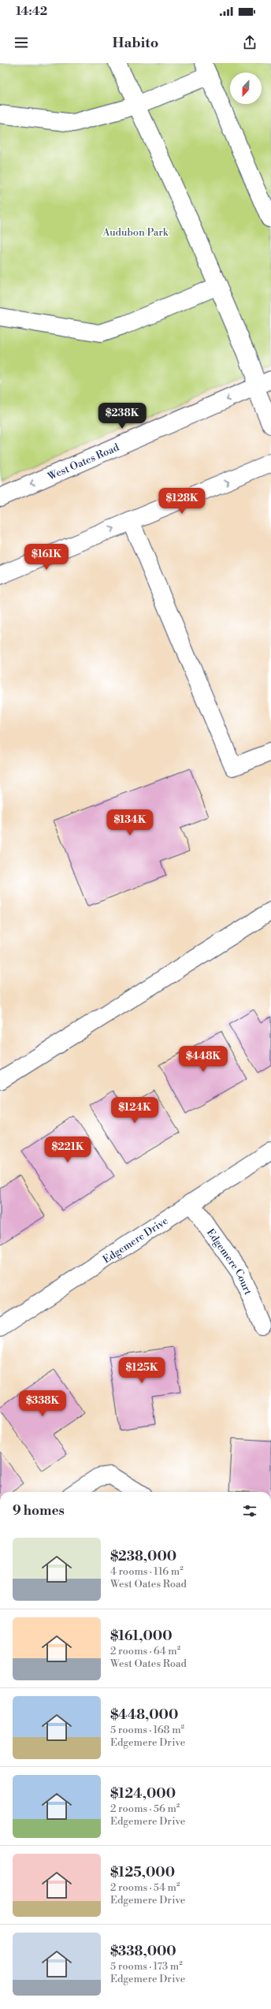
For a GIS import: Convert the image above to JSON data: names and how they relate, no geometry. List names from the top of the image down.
{
  "streets": {
    "main road": ["West Oates Road", "Edgemere Drive", "Edgemere Court"]
  },
  "crossings": [
    ["Edgemere Drive", "Edgemere Court"]
  ],
  "parks": ["Audubon Park"],
  "north": "bottom",
  "page": {
    "status": "14:42",
    "header": "Habito",
    "price": [
      "$238K",
      "$128K",
      "$161K",
      "$134K",
      "$448K",
      "$124K",
      "$221K",
      "$125K",
      "$338K"
    ],
    "heading": "9 homes",
    "list": [
      {
        "name": "$238,000",
        "note": "4 rooms · 116 m² · West Oates Road"
      },
      {
        "name": "$161,000",
        "note": "2 rooms · 64 m² · West Oates Road"
      },
      {
        "name": "$448,000",
        "note": "5 rooms · 168 m² · Edgemere Drive"
      },
      {
        "name": "$124,000",
        "note": "2 rooms · 56 m² · Edgemere Drive"
      },
      {
        "name": "$125,000",
        "note": "2 rooms · 54 m² · Edgemere Drive"
      },
      {
        "name": "$338,000",
        "note": "5 rooms · 173 m² · Edgemere Drive"
      }
    ]
  }
}
